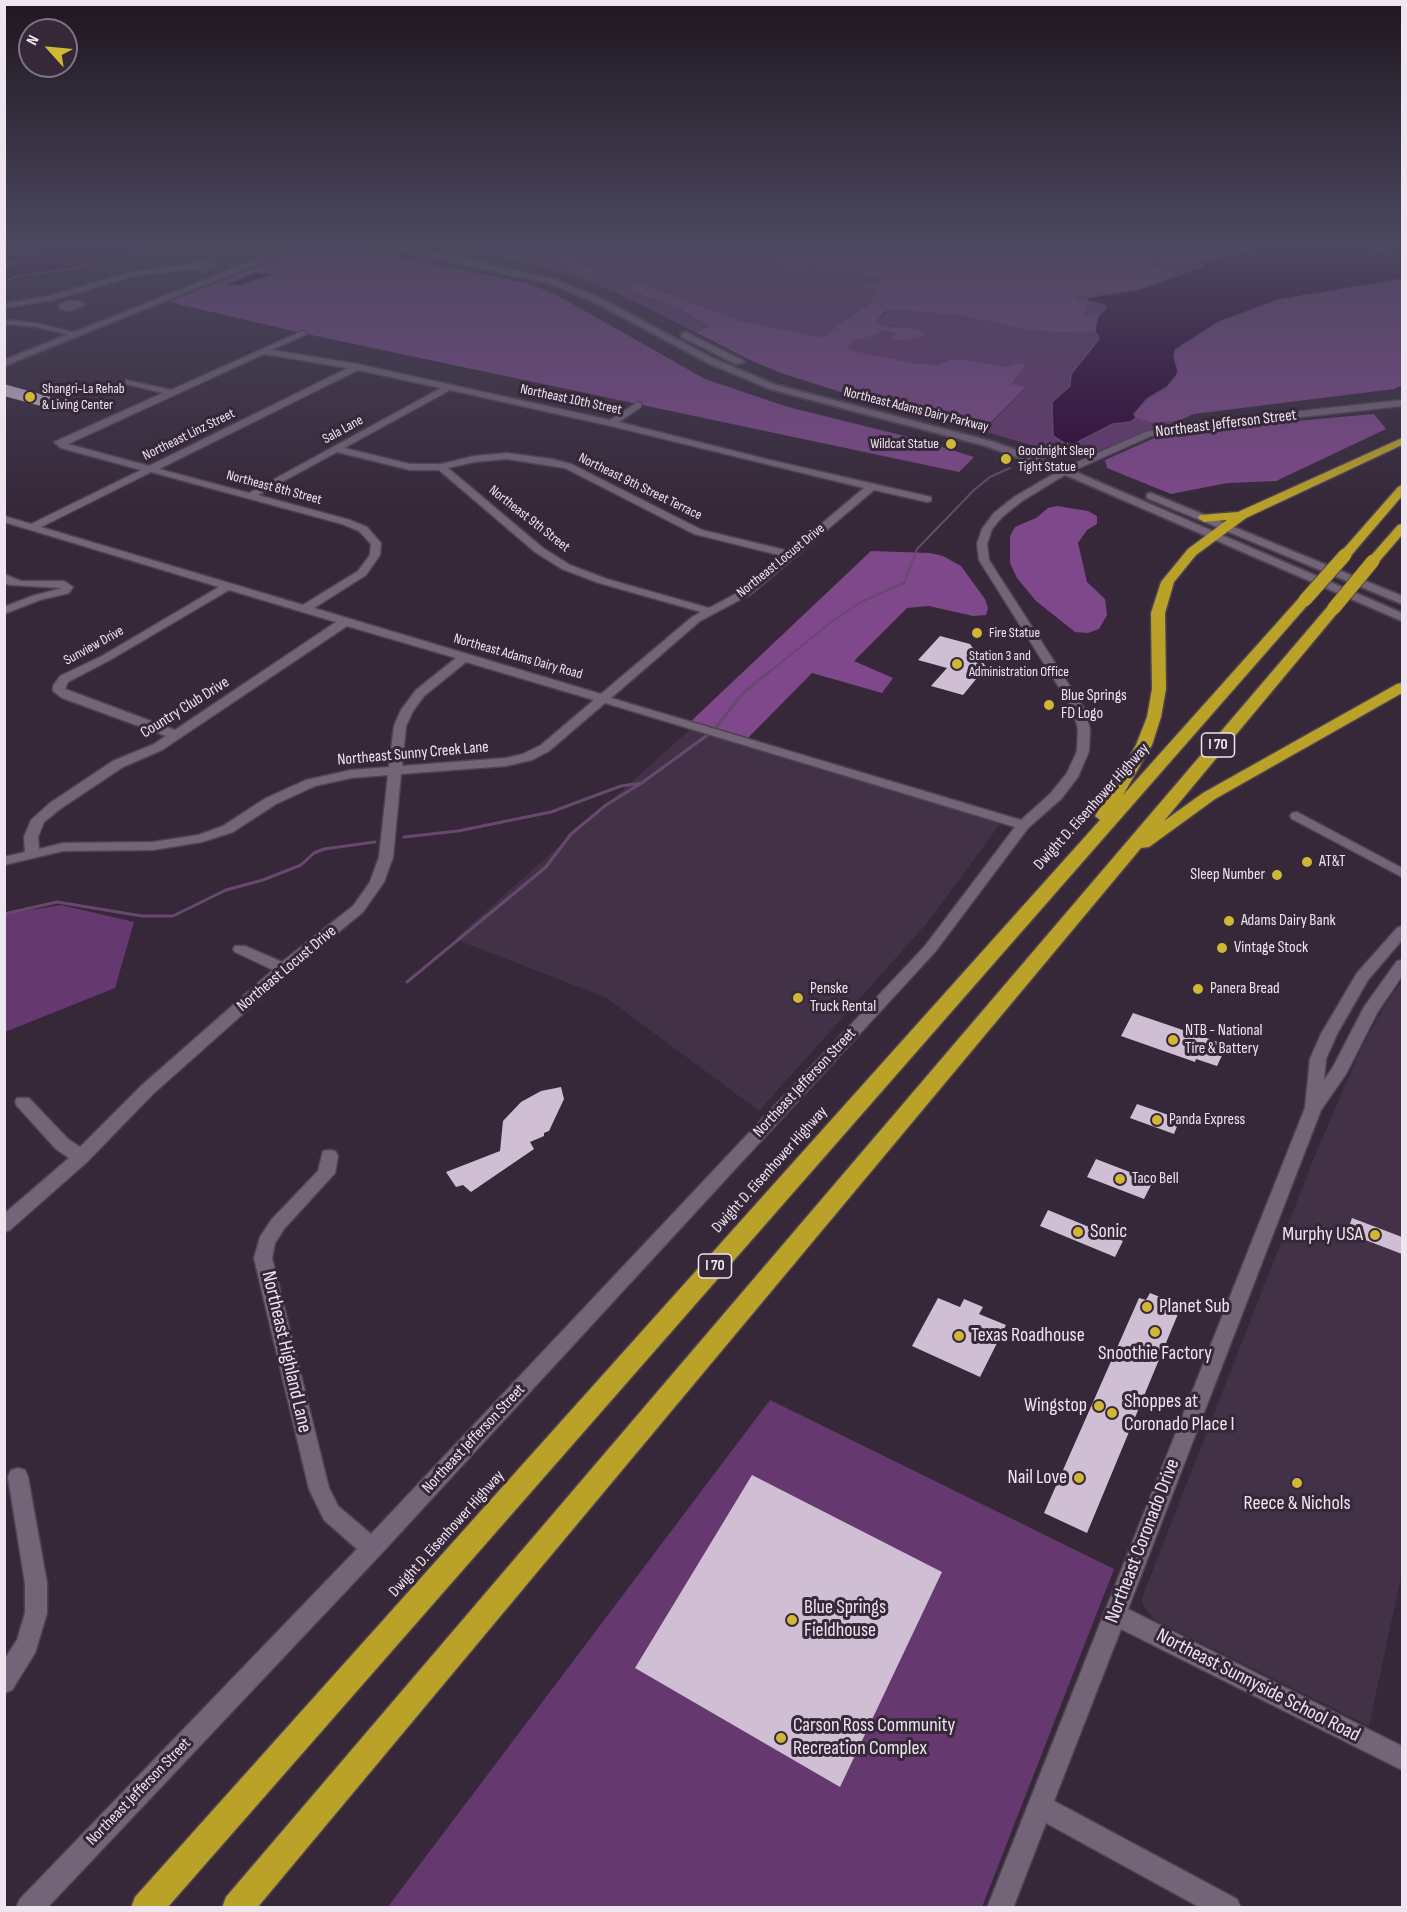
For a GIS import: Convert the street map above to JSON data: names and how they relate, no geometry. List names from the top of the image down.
{
  "streets": {
    "highway": ["I 70", "Dwight D. Eisenhower Highway"],
    "main road": ["Northeast Adams Dairy Parkway"],
    "street": [
      "Northeast 10th Street",
      "Northeast Jefferson Street",
      "Sala Lane",
      "Northeast Linz Street",
      "Northeast 9th Street Terrace",
      "Northeast 8th Street",
      "Northeast 9th Street",
      "Northeast Locust Drive",
      "Sunview Drive",
      "Northeast Adams Dairy Road",
      "Country Club Drive",
      "Northeast Sunny Creek Lane",
      "Northeast Highland Lane",
      "Northeast Coronado Drive",
      "Northeast Sunnyside School Road"
    ]
  },
  "crossings": [
    ["Northeast 10th Street", "Sala Lane"],
    ["Northeast 10th Street", "Northeast Linz Street"],
    ["Northeast 10th Street", "Northeast Locust Drive"],
    ["Northeast Adams Dairy Parkway", "Northeast Jefferson Street"],
    ["Northeast Jefferson Street", "Northeast Adams Dairy Road"],
    ["Northeast Jefferson Street", "Northeast Highland Lane"],
    ["Sala Lane", "Northeast 8th Street"],
    ["Northeast Linz Street", "Northeast 8th Street"],
    ["Northeast Linz Street", "Northeast Adams Dairy Road"],
    ["Northeast 9th Street Terrace", "Northeast 9th Street"],
    ["Northeast 9th Street Terrace", "Northeast Locust Drive"],
    ["Northeast 8th Street", "Northeast Adams Dairy Road"],
    ["Northeast 9th Street", "Northeast Locust Drive"],
    ["Northeast Locust Drive", "Northeast Adams Dairy Road"],
    ["Northeast Locust Drive", "Northeast Sunny Creek Lane"],
    ["Sunview Drive", "Northeast Adams Dairy Road"],
    ["Sunview Drive", "Country Club Drive"],
    ["Northeast Adams Dairy Road", "Country Club Drive"],
    ["Northeast Adams Dairy Road", "Northeast Sunny Creek Lane"],
    ["Country Club Drive", "Northeast Sunny Creek Lane"],
    ["Northeast Coronado Drive", "Northeast Sunnyside School Road"]
  ],
  "places": [
    "Shangri-La Rehab & Living Center",
    "Wildcat Statue",
    "Goodnight Sleep Tight Statue",
    "Fire Statue",
    "Station 3 and Administration Office",
    "Blue Springs FD Logo",
    "AT&T",
    "Sleep Number",
    "Adams Dairy Bank",
    "Vintage Stock",
    "Panera Bread",
    "Penske Truck Rental",
    "NTB - National Tire & Battery",
    "Panda Express",
    "Taco Bell",
    "Sonic",
    "Murphy USA",
    "Planet Sub",
    "Snoothie Factory",
    "Texas Roadhouse",
    "Wingstop",
    "Shoppes at Coronado Place I",
    "Nail Love",
    "Reece & Nichols",
    "Blue Springs Fieldhouse",
    "Carson Ross Community Recreation Complex"
  ],
  "north": "top left"
}
